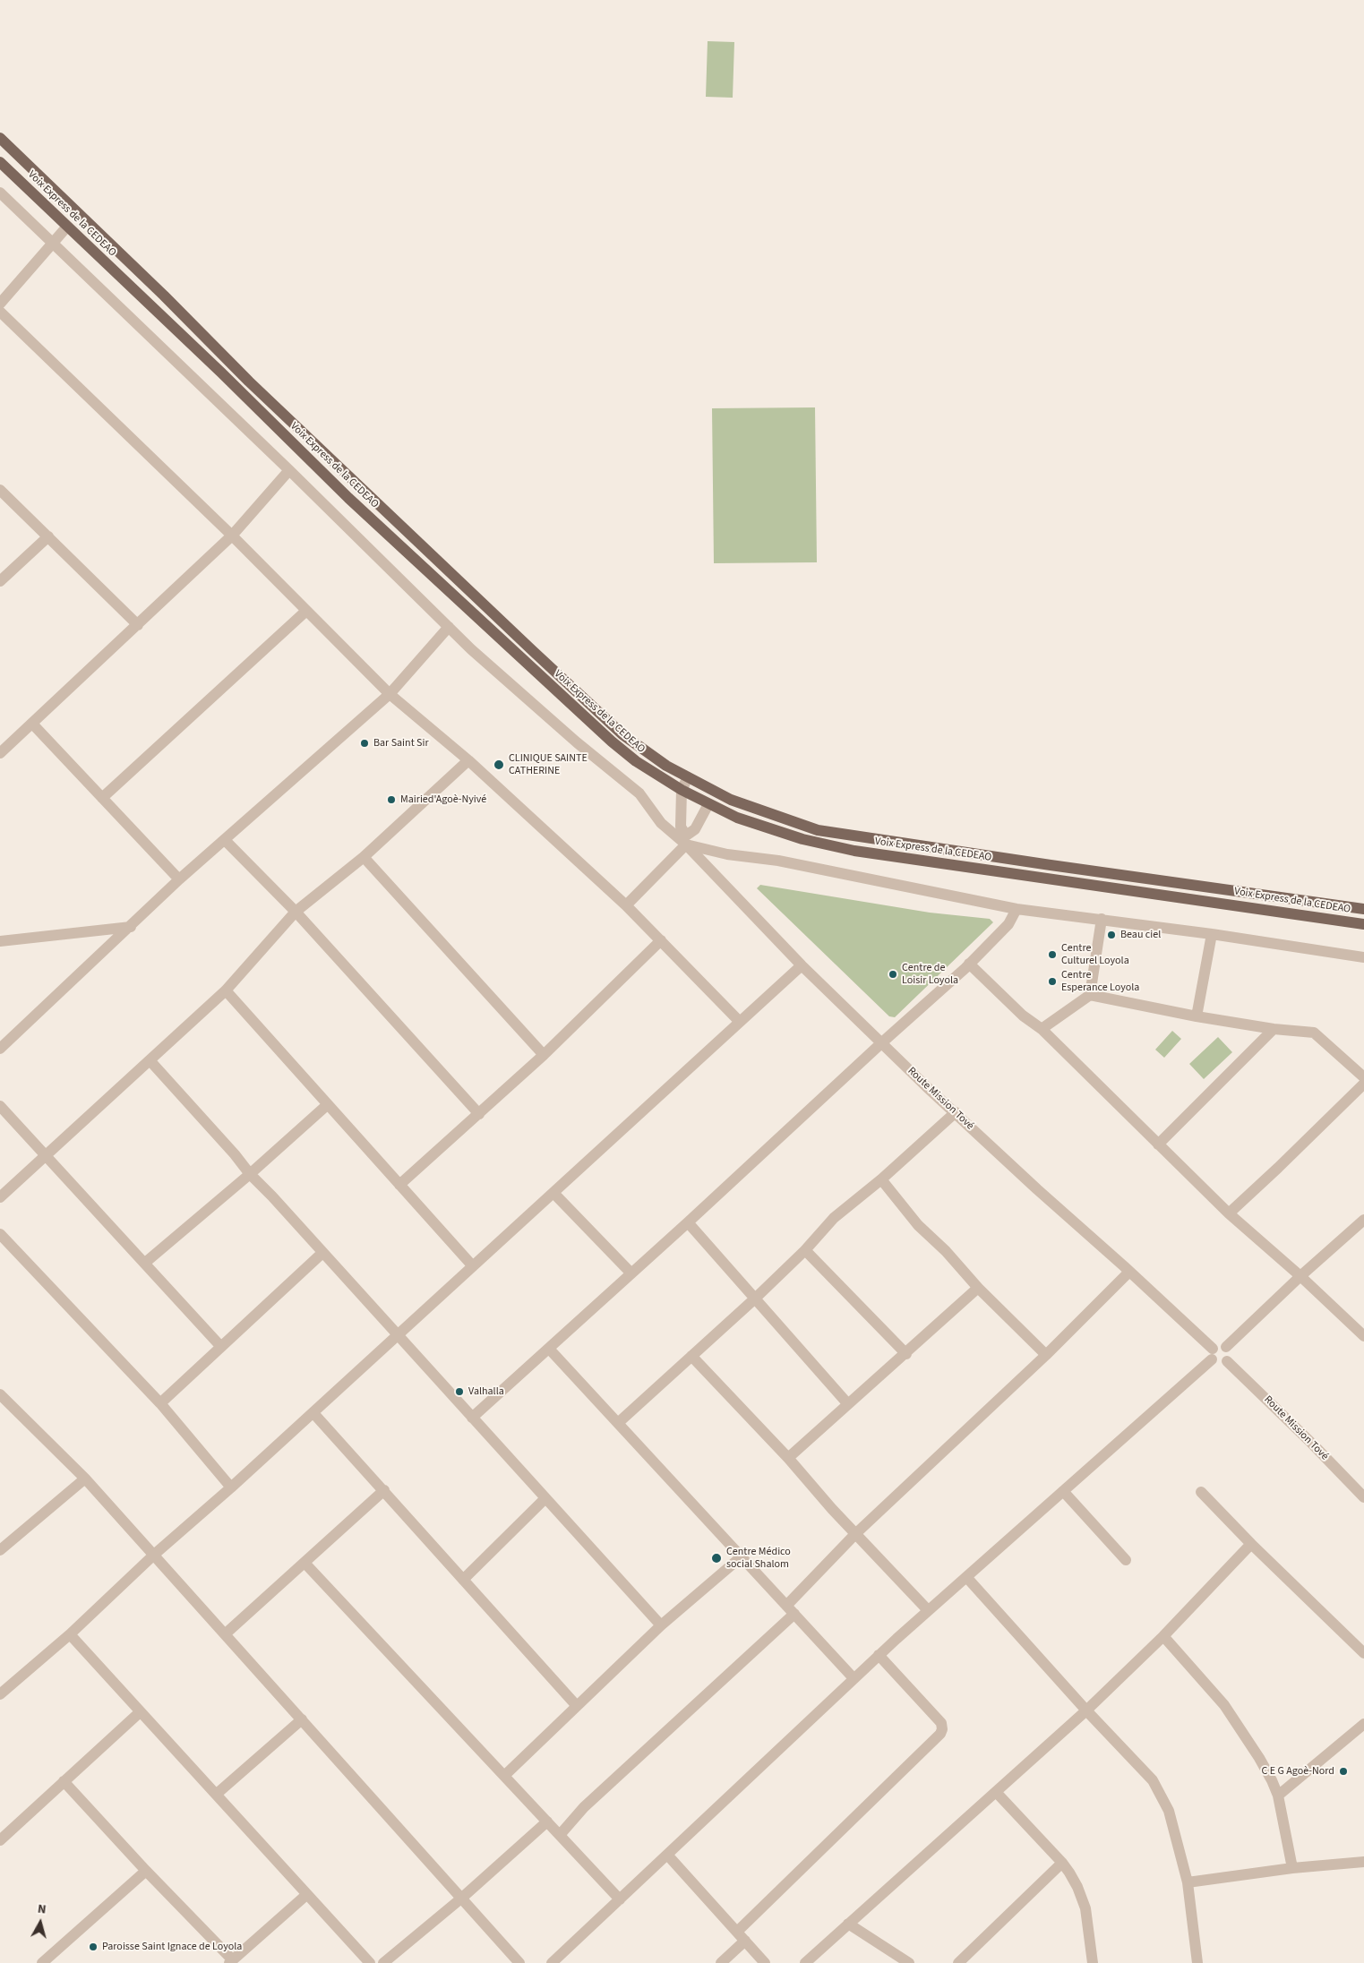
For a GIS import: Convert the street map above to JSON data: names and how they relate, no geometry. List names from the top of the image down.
{
  "streets": {
    "main road": ["Voix Express de la CEDEAO"],
    "street": ["Route Mission Tové"]
  },
  "places": [
    "Bar Saint Sir",
    "CLINIQUE SAINTE CATHERINE",
    "Mairied'Agoè-Nyivé",
    "Beau ciel",
    "Centre Culturel Loyola",
    "Centre de Loisir Loyola",
    "Centre Esperance Loyola",
    "Valhalla",
    "Centre Médico social Shalom",
    "C E G Agoè-Nord",
    "Paroisse Saint Ignace de Loyola"
  ],
  "north": "top"
}
